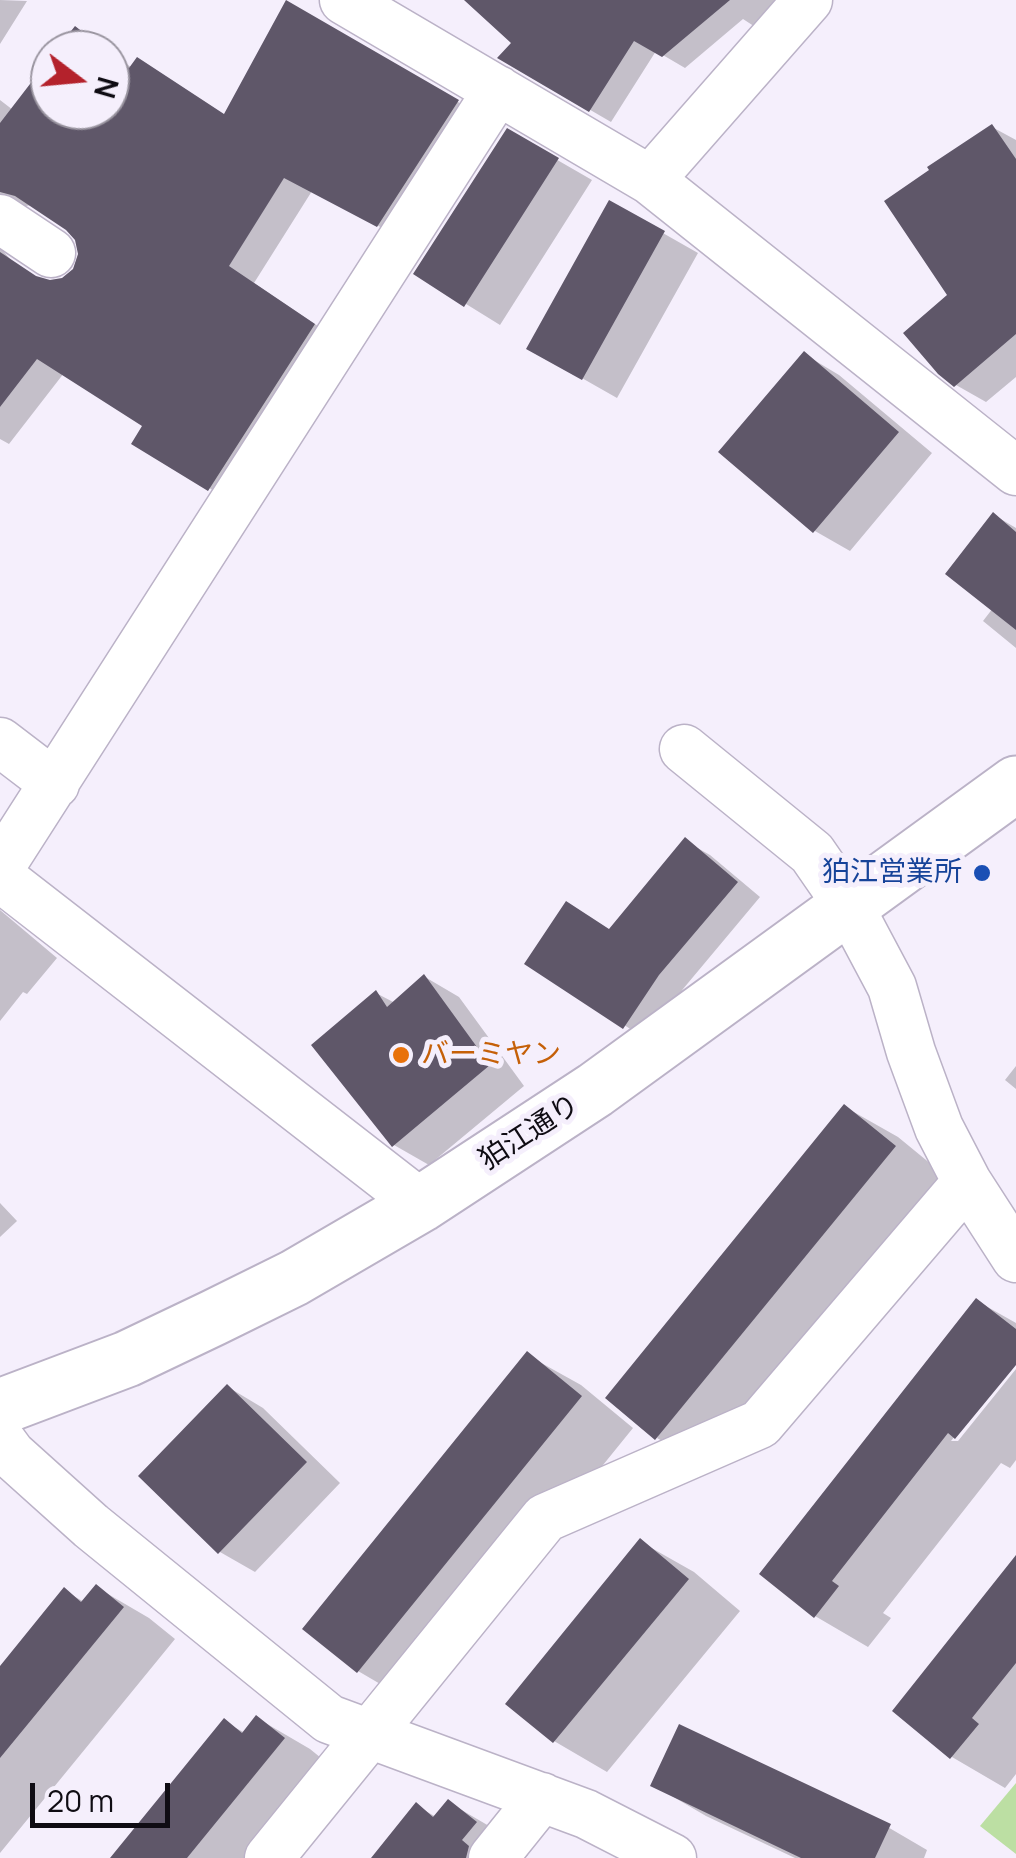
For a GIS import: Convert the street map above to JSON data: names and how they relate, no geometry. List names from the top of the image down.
{
  "streets": {
    "main road": ["狛江通り"]
  },
  "places": ["狛江営業所", "バーミヤン"],
  "scale_bar": "20 m",
  "north": "right"
}
